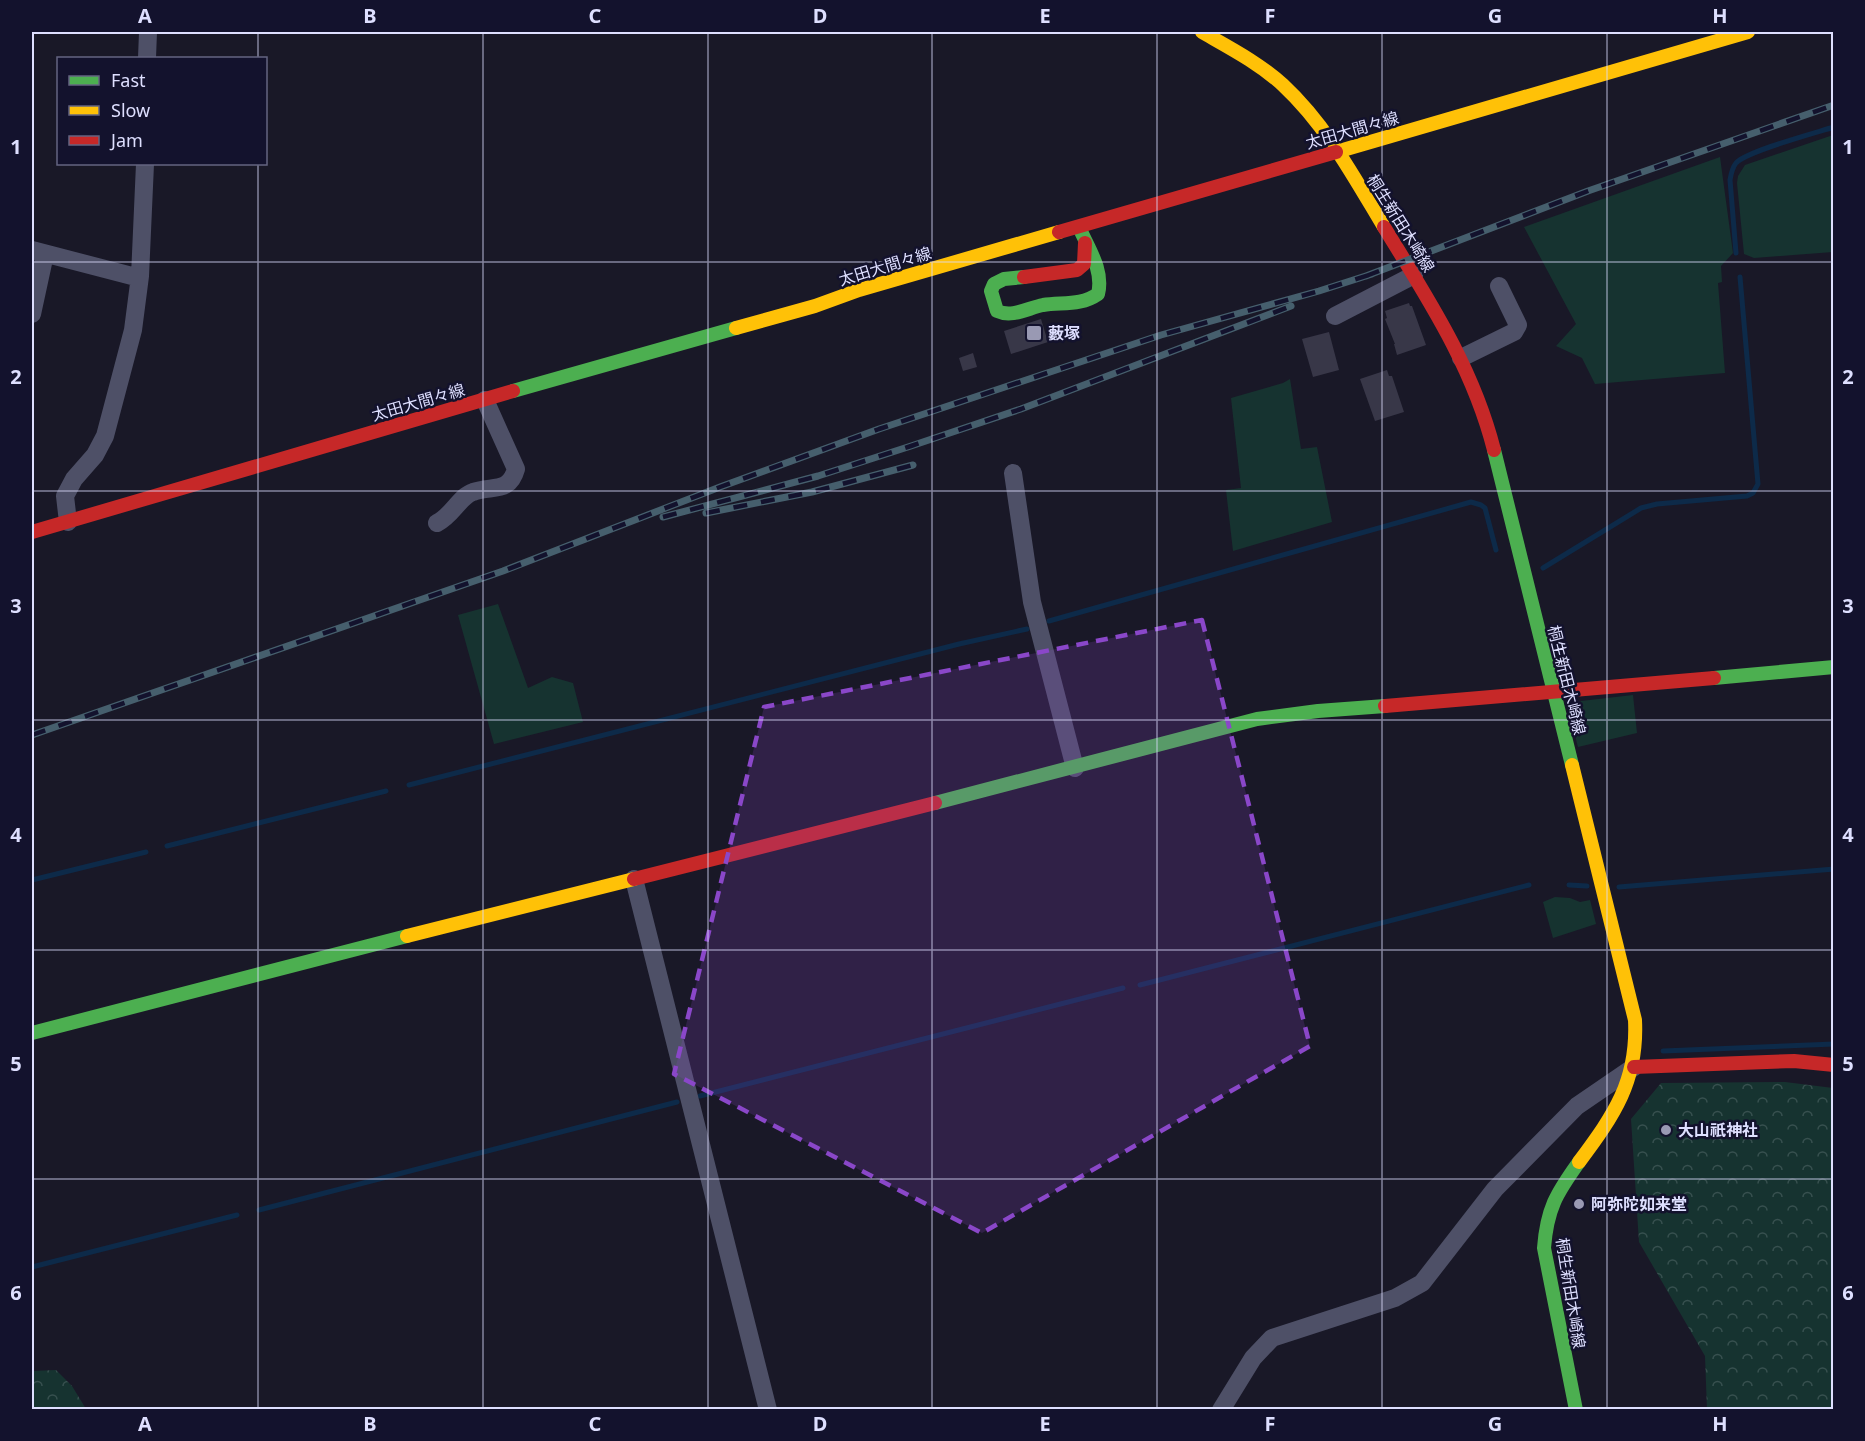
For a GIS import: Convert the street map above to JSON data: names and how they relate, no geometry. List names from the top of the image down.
{
  "streets": {
    "main road": ["太田大間々線", "桐生新田木崎線"]
  },
  "crossings": [
    ["太田大間々線", "桐生新田木崎線"]
  ],
  "places": {
    "transit": ["藪塚"],
    "other": ["大山祇神社", "阿弥陀如来堂"]
  },
  "legend": ["Fast", "Slow", "Jam"],
  "grid": {
    "columns": [
      "A",
      "B",
      "C",
      "D",
      "E",
      "F",
      "G",
      "H"
    ],
    "rows": [
      "1",
      "2",
      "3",
      "4",
      "5",
      "6"
    ]
  }
}
